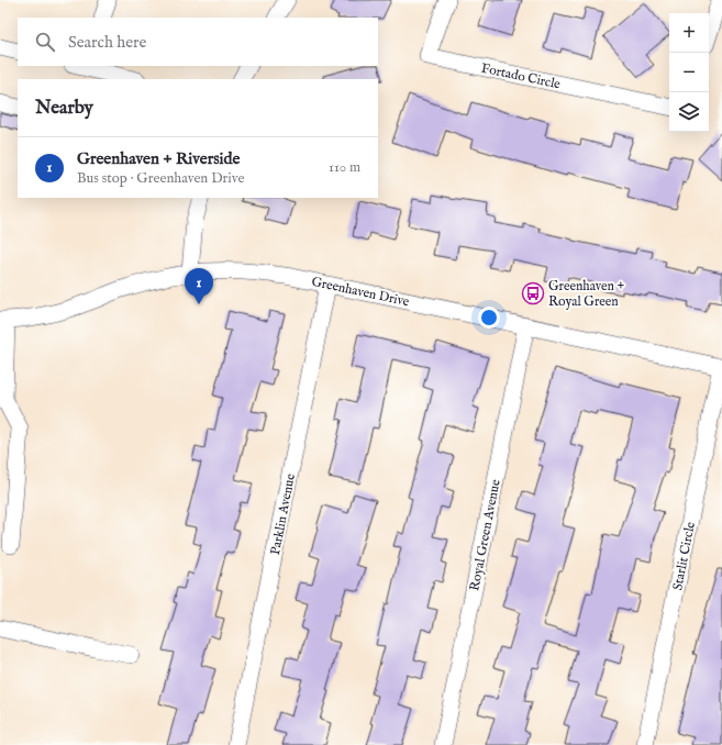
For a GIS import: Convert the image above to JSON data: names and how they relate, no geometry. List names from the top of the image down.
{
  "streets": {
    "street": [
      "Fortado Circle",
      "Greenhaven Drive",
      "Parklin Avenue",
      "Royal Green Avenue",
      "Starlit Circle"
    ]
  },
  "crossings": [
    ["Greenhaven Drive", "Parklin Avenue"],
    ["Greenhaven Drive", "Royal Green Avenue"],
    ["Greenhaven Drive", "Starlit Circle"]
  ],
  "places": {
    "bus stop": ["Greenhaven + Royal Green"]
  },
  "page": {
    "map_buttons": ["+", "−"],
    "search": "Search here",
    "heading": "Nearby",
    "list": [
      {
        "mark": "1",
        "name": "Greenhaven + Riverside",
        "note": "Bus stop · Greenhaven Drive",
        "value": "110 m"
      }
    ],
    "pins": "1"
  }
}
